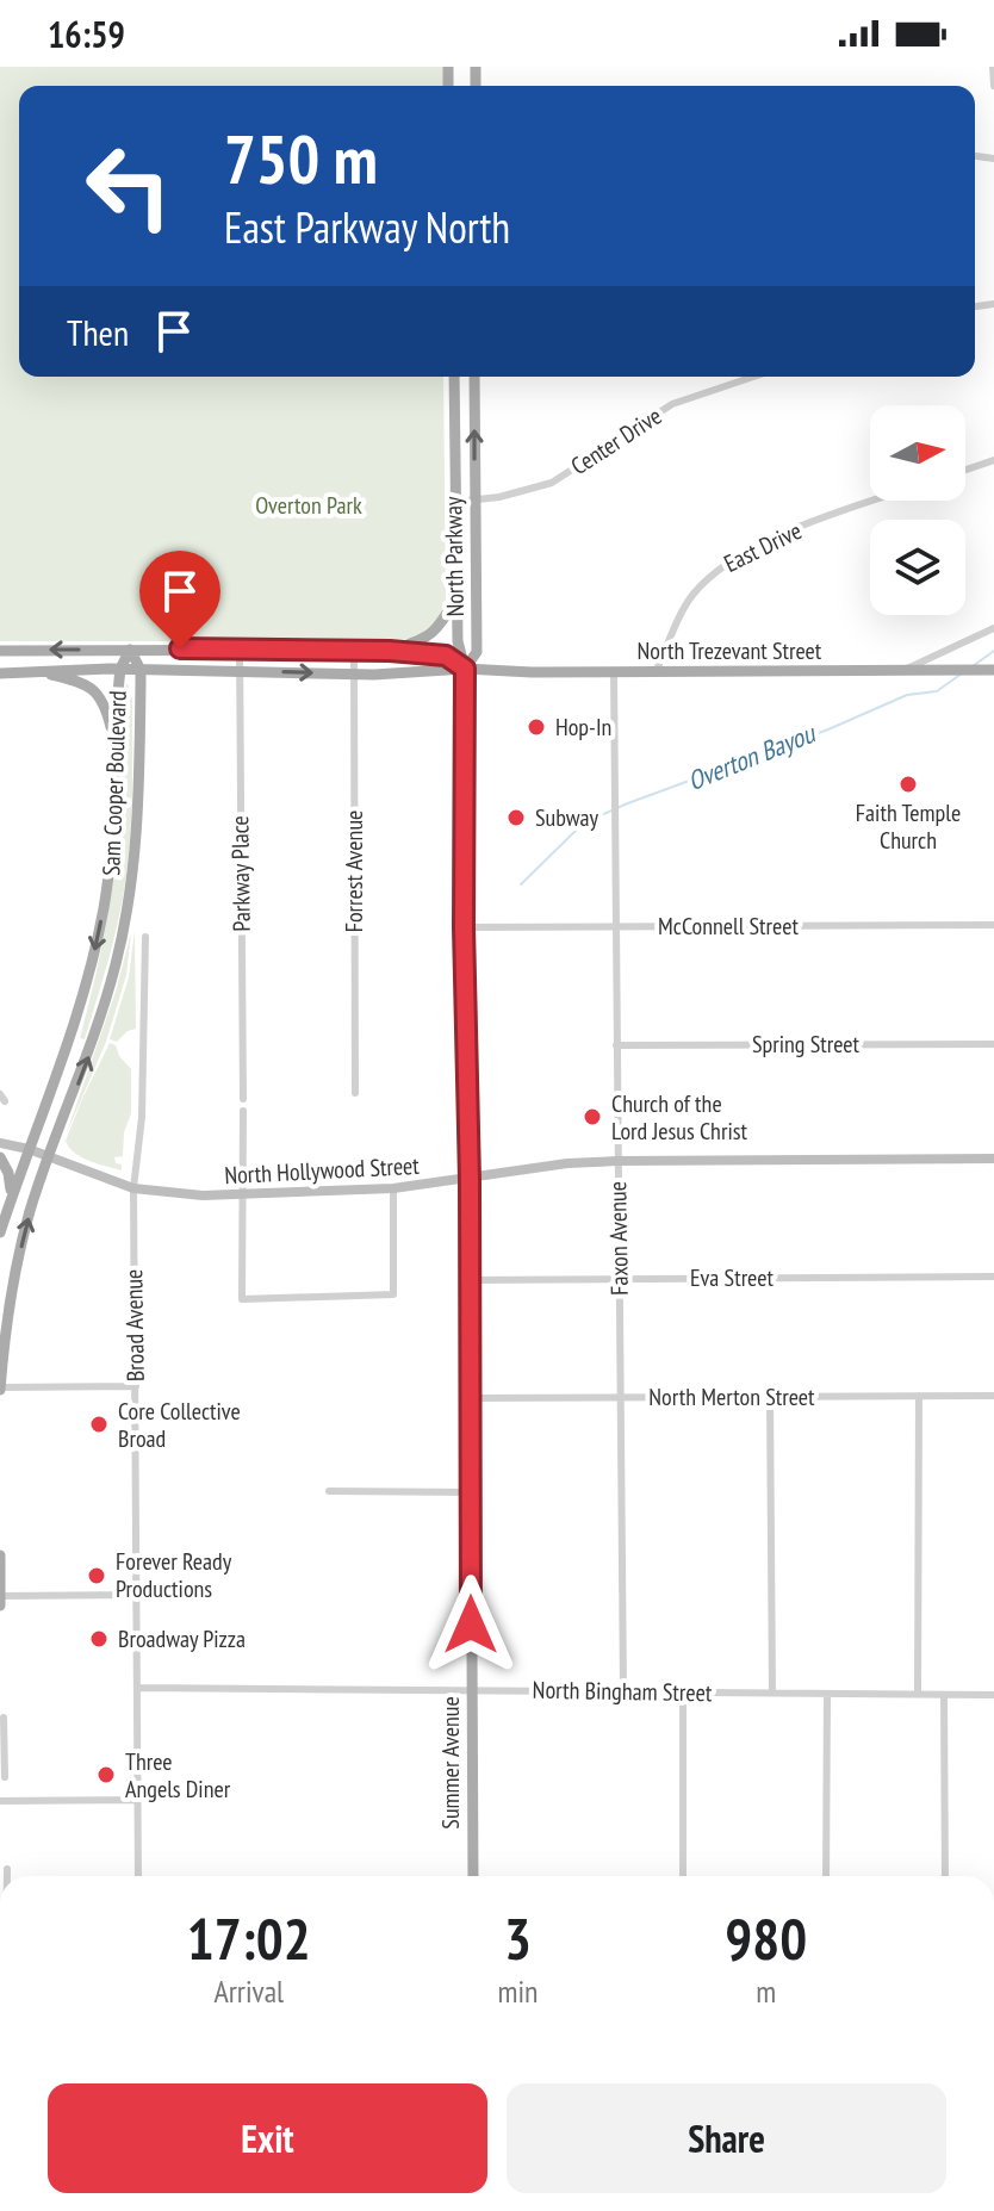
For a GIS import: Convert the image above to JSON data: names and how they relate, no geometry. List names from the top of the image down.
{
  "streets": {
    "main road": [
      "North Parkway",
      "North Trezevant Street",
      "Sam Cooper Boulevard",
      "North Hollywood Street",
      "Summer Avenue"
    ],
    "street": [
      "Center Drive",
      "East Drive",
      "Forrest Avenue",
      "Parkway Place",
      "McConnell Street",
      "Spring Street",
      "Faxon Avenue",
      "Eva Street",
      "Broad Avenue",
      "North Merton Street",
      "North Bingham Street"
    ]
  },
  "crossings": [
    ["Center Drive", "North Parkway"],
    ["East Drive", "North Trezevant Street"],
    ["North Parkway", "North Trezevant Street"],
    ["North Parkway", "Summer Avenue"],
    ["North Trezevant Street", "Faxon Avenue"],
    ["North Trezevant Street", "Summer Avenue"],
    ["Sam Cooper Boulevard", "North Hollywood Street"],
    ["McConnell Street", "Faxon Avenue"],
    ["McConnell Street", "Summer Avenue"],
    ["Spring Street", "Faxon Avenue"],
    ["North Hollywood Street", "Faxon Avenue"],
    ["North Hollywood Street", "Broad Avenue"],
    ["North Hollywood Street", "Summer Avenue"],
    ["Faxon Avenue", "Eva Street"],
    ["Faxon Avenue", "North Merton Street"],
    ["Faxon Avenue", "North Bingham Street"],
    ["Eva Street", "Summer Avenue"],
    ["Broad Avenue", "North Bingham Street"],
    ["North Merton Street", "Summer Avenue"],
    ["North Bingham Street", "Summer Avenue"]
  ],
  "water": ["Overton Bayou"],
  "parks": ["Overton Park"],
  "places": [
    "Hop-In",
    "Faith Temple Church",
    "Subway",
    "Church of the Lord Jesus Christ",
    "Core Collective Broad",
    "Forever Ready Productions",
    "Broadway Pizza",
    "Three Angels Diner"
  ],
  "north": "right",
  "page": {
    "status": "16:59",
    "turn": ["750 m", "East Parkway North"],
    "then": "Then",
    "eta": [
      "17:02",
      "Arrival",
      "3",
      "min",
      "980",
      "m"
    ],
    "buttons": ["Exit", "Share"]
  }
}
